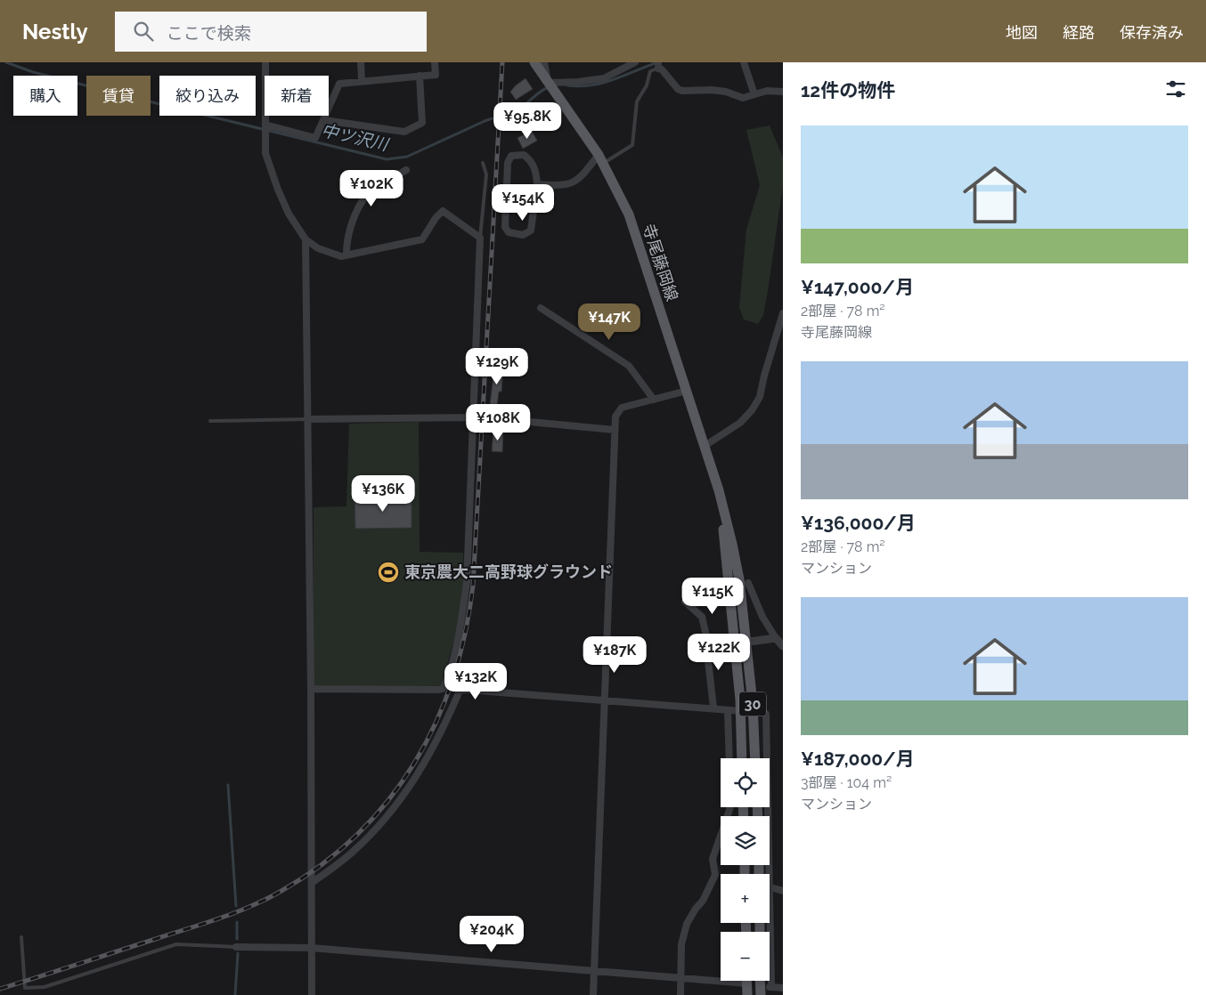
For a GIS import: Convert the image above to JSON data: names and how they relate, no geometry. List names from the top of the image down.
{
  "streets": {
    "main road": ["寺尾藤岡線", "30"]
  },
  "water": ["中ツ沢川"],
  "places": {
    "sports": ["東京農大二高野球グラウンド"]
  },
  "page": {
    "header": "Nestly",
    "search": "ここで検索",
    "nav": ["地図", "経路", "保存済み"],
    "heading": "12件の物件",
    "chip": [
      "購入",
      "賃貸",
      "絞り込み",
      "新着"
    ],
    "price": [
      "¥95.8K",
      "¥102K",
      "¥154K",
      "¥147K",
      "¥129K",
      "¥108K",
      "¥136K",
      "¥115K",
      "¥122K",
      "¥187K",
      "¥132K",
      "¥204K"
    ],
    "list": [
      {
        "name": "¥147,000/月",
        "note": "2部屋 · 78 m² · 寺尾藤岡線"
      },
      {
        "name": "¥136,000/月",
        "note": "2部屋 · 78 m² · マンション"
      },
      {
        "name": "¥187,000/月",
        "note": "3部屋 · 104 m² · マンション"
      }
    ],
    "map_buttons": ["+", "−"]
  }
}
